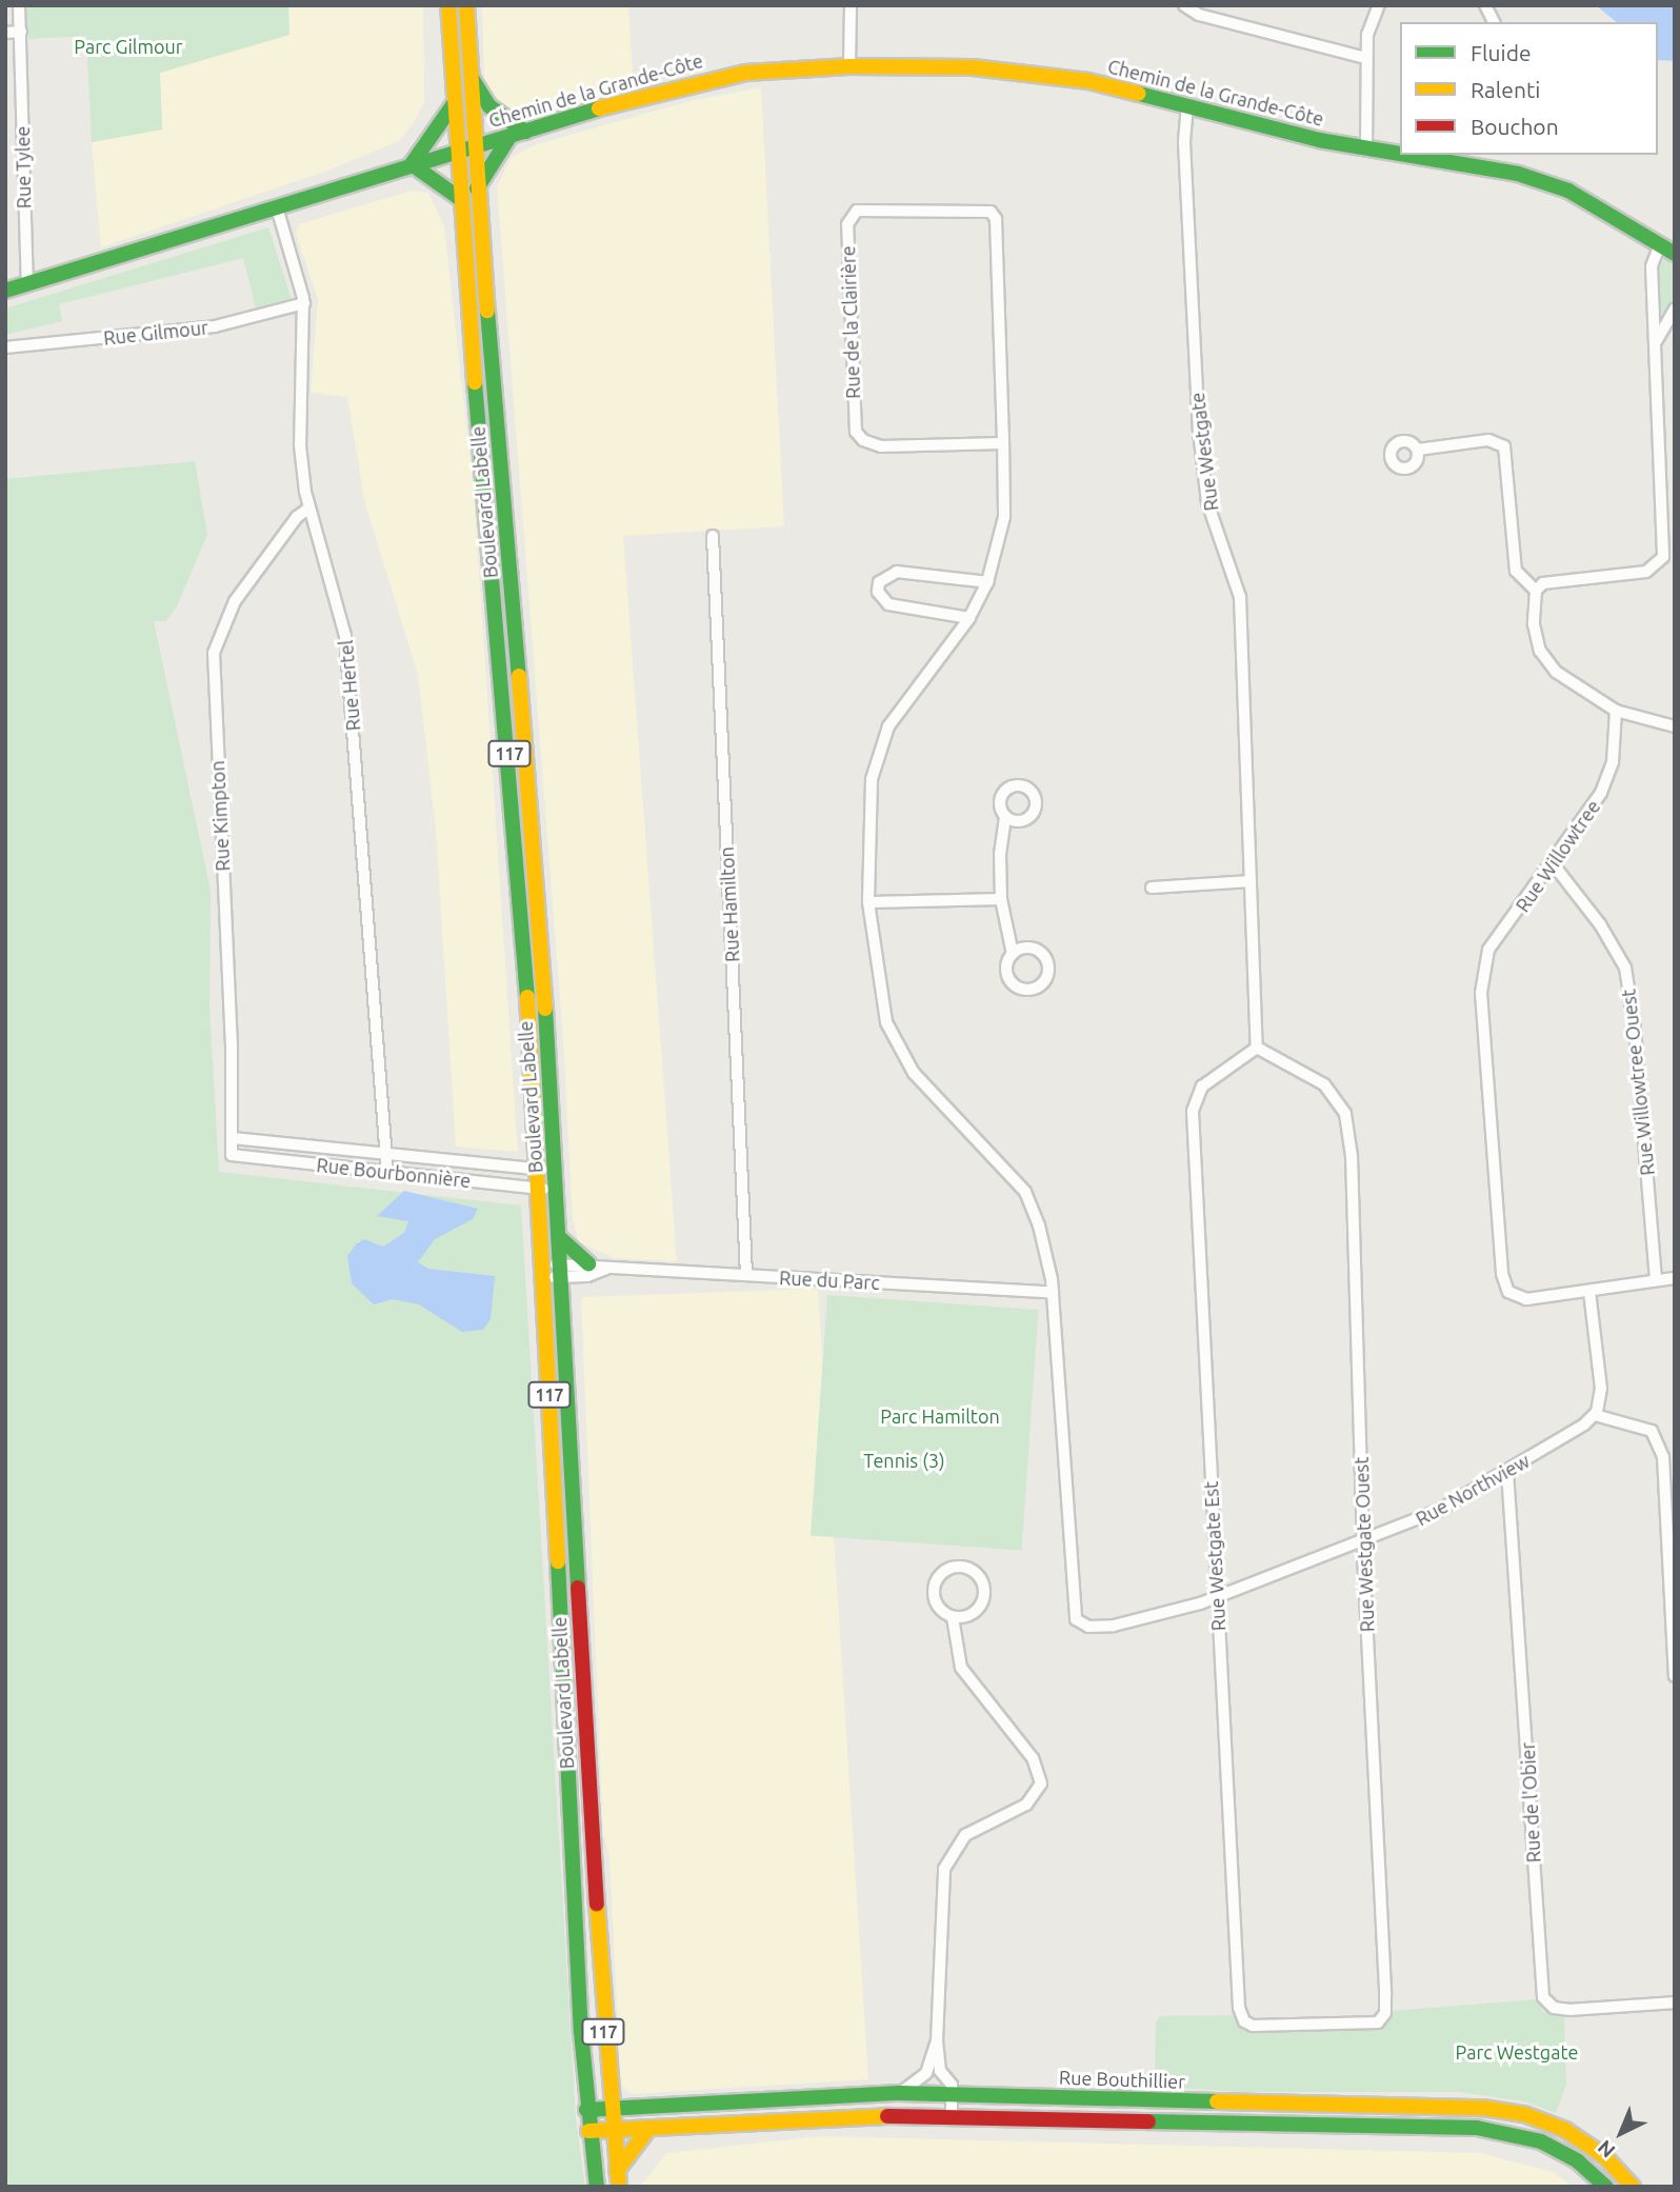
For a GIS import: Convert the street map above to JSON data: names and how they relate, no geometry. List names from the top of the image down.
{
  "streets": {
    "main road": [
      "Chemin de la Grande-Côte",
      "Boulevard Labelle",
      "117",
      "Rue Bouthillier"
    ],
    "street": [
      "Rue Tylee",
      "Rue de la Clairière",
      "Rue Gilmour",
      "Rue Westgate",
      "Rue Hertel",
      "Rue Kimpton",
      "Rue Willowtree",
      "Rue Hamilton",
      "Rue Willowtree Ouest",
      "Rue Bourbonnière",
      "Rue du Parc",
      "Rue Northview",
      "Rue Westgate Ouest",
      "Rue Westgate Est",
      "Rue de l'Obier"
    ]
  },
  "crossings": [
    ["Chemin de la Grande-Côte", "Rue Tylee"],
    ["Chemin de la Grande-Côte", "Rue Westgate"],
    ["Chemin de la Grande-Côte", "Boulevard Labelle"],
    ["Chemin de la Grande-Côte", "Rue Hertel"],
    ["Rue de la Clairière", "Rue du Parc"],
    ["Rue de la Clairière", "Rue Northview"],
    ["Rue Gilmour", "Rue Hertel"],
    ["Rue Westgate", "Rue Westgate Ouest"],
    ["Rue Westgate", "Rue Westgate Est"],
    ["Boulevard Labelle", "Rue Bourbonnière"],
    ["Boulevard Labelle", "Rue du Parc"],
    ["Boulevard Labelle", "Rue Bouthillier"],
    ["Rue Hertel", "Rue Kimpton"],
    ["Rue Hertel", "Rue Bourbonnière"],
    ["Rue Kimpton", "Rue Bourbonnière"],
    ["Rue Willowtree", "Rue Willowtree Ouest"],
    ["Rue Hamilton", "Rue du Parc"],
    ["Rue du Parc", "Rue Northview"],
    ["Rue Northview", "Rue Westgate Ouest"],
    ["Rue Northview", "Rue Westgate Est"],
    ["Rue Northview", "Rue de l'Obier"],
    ["Rue Westgate Ouest", "Rue Westgate Est"]
  ],
  "parks": [
    "Parc Gilmour",
    "Parc Hamilton",
    "Tennis (3)",
    "Parc Westgate"
  ],
  "legend": ["Fluide", "Ralenti", "Bouchon"],
  "north": "bottom left"
}
